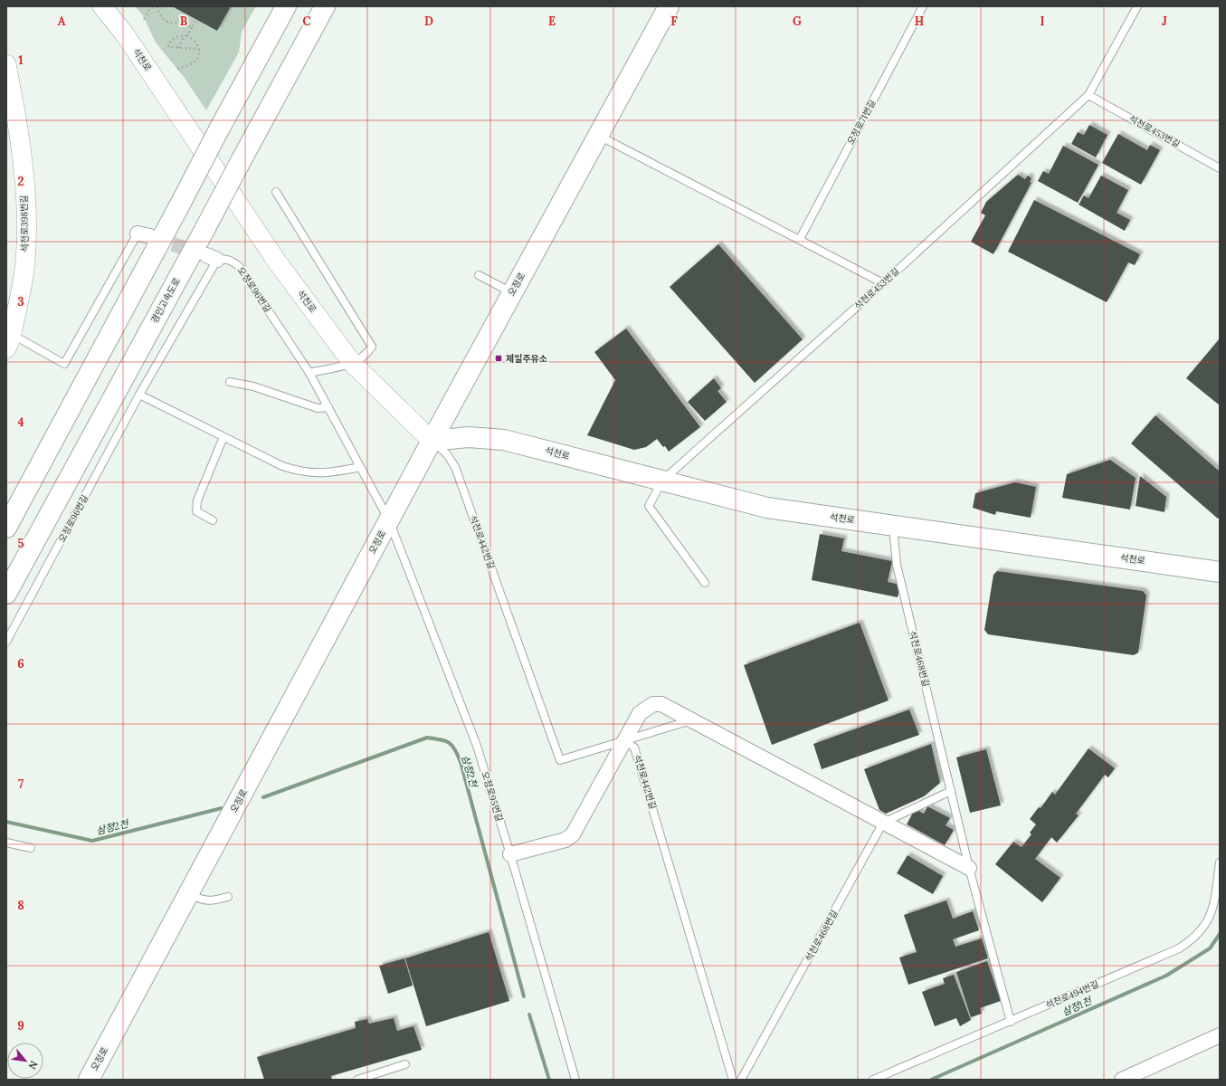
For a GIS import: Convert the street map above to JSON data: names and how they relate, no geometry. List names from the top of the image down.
{
  "streets": {
    "main road": ["석천로", "오정로", "경인고속도로"],
    "street": ["석천로398번길"],
    "lane": [
      "오정로71번길",
      "석천로453번길",
      "오정로96번길",
      "석천로442번길",
      "석천로468번길",
      "오정로95번길",
      "석천로494번길"
    ]
  },
  "crossings": [
    ["석천로", "석천로453번길"],
    ["석천로", "오정로"],
    ["석천로", "석천로442번길"],
    ["석천로", "석천로468번길"],
    ["오정로", "오정로96번길"],
    ["오정로", "석천로442번길"],
    ["오정로", "오정로95번길"],
    ["오정로96번길", "오정로95번길"],
    ["석천로468번길", "석천로494번길"]
  ],
  "water": ["삼정2천", "삼정1천"],
  "places": {
    "transit": ["제일주유소"]
  },
  "north": "bottom right",
  "grid": {
    "columns": [
      "A",
      "B",
      "C",
      "D",
      "E",
      "F",
      "G",
      "H",
      "I",
      "J"
    ],
    "rows": [
      "1",
      "2",
      "3",
      "4",
      "5",
      "6",
      "7",
      "8",
      "9"
    ]
  }
}
